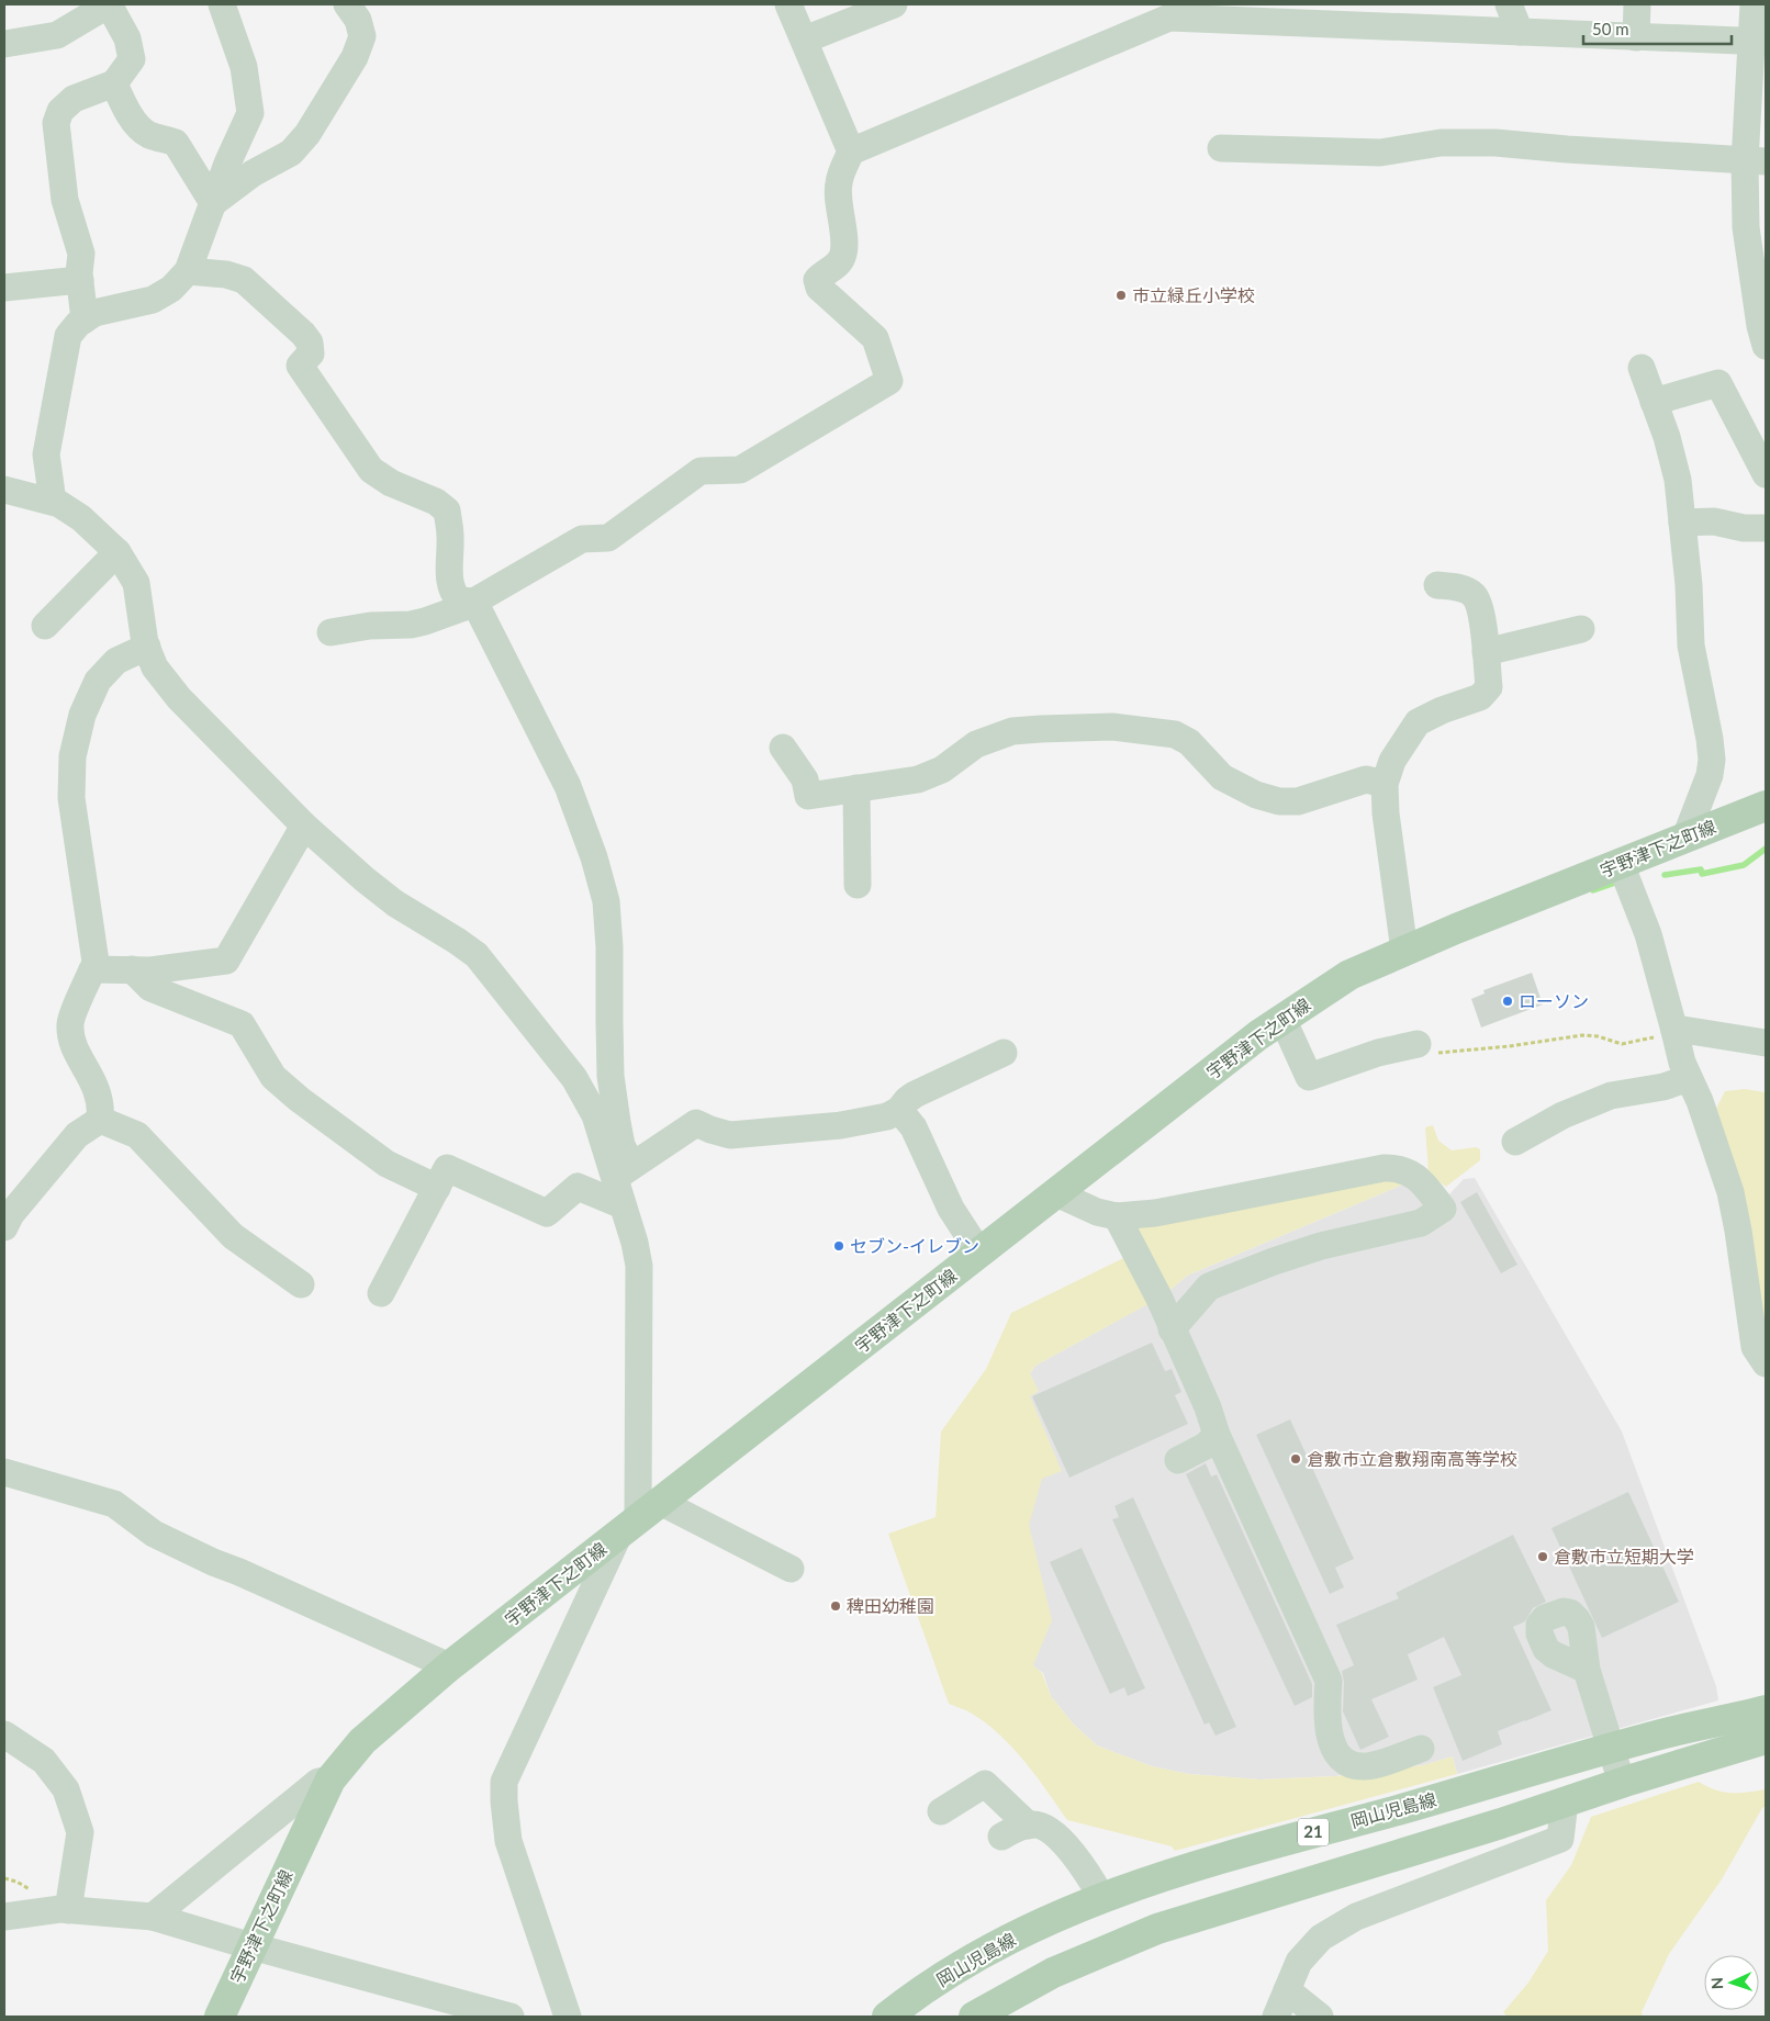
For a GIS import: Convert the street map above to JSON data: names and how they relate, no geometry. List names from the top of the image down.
{
  "streets": {
    "main road": ["宇野津下之町線", "岡山児島線", "21"]
  },
  "places": [
    "市立緑丘小学校",
    "ローソン",
    "セブン-イレブン",
    "倉敷市立倉敷翔南高等学校",
    "倉敷市立短期大学",
    "稗田幼稚園"
  ],
  "scale_bar": "50 m",
  "north": "left"
}
